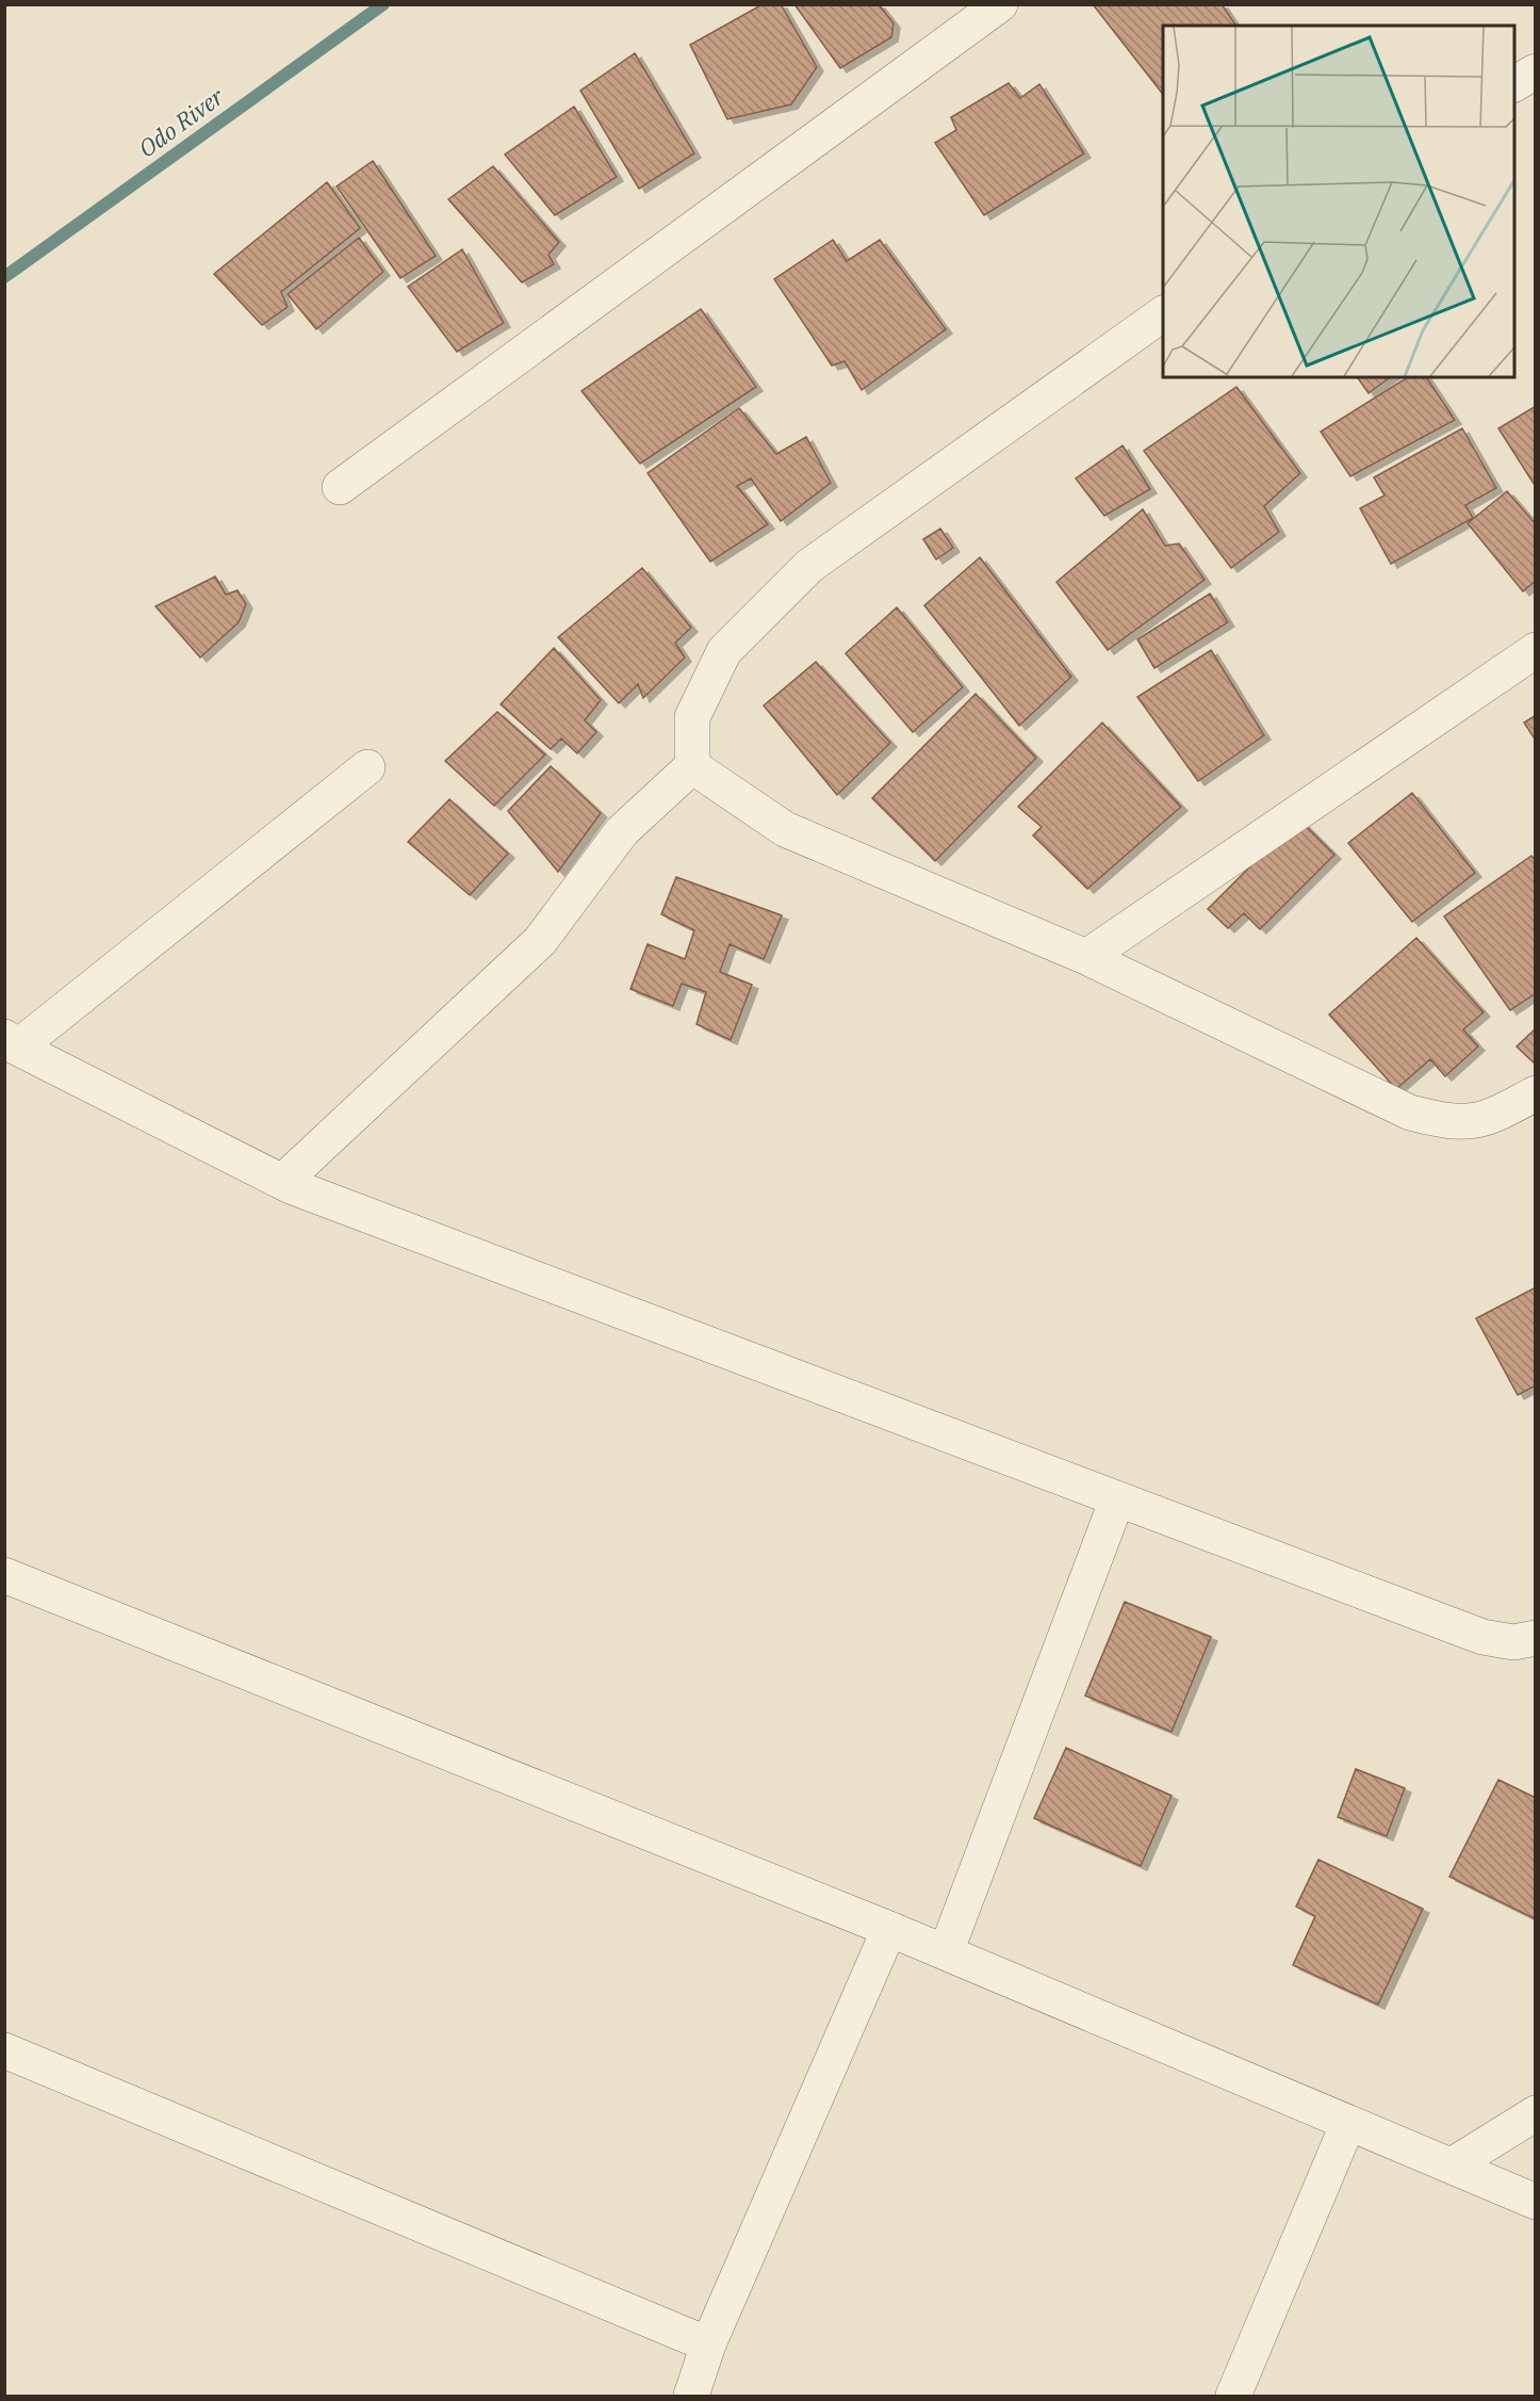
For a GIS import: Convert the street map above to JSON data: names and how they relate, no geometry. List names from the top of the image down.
{
  "water": ["Odo River"]
}
